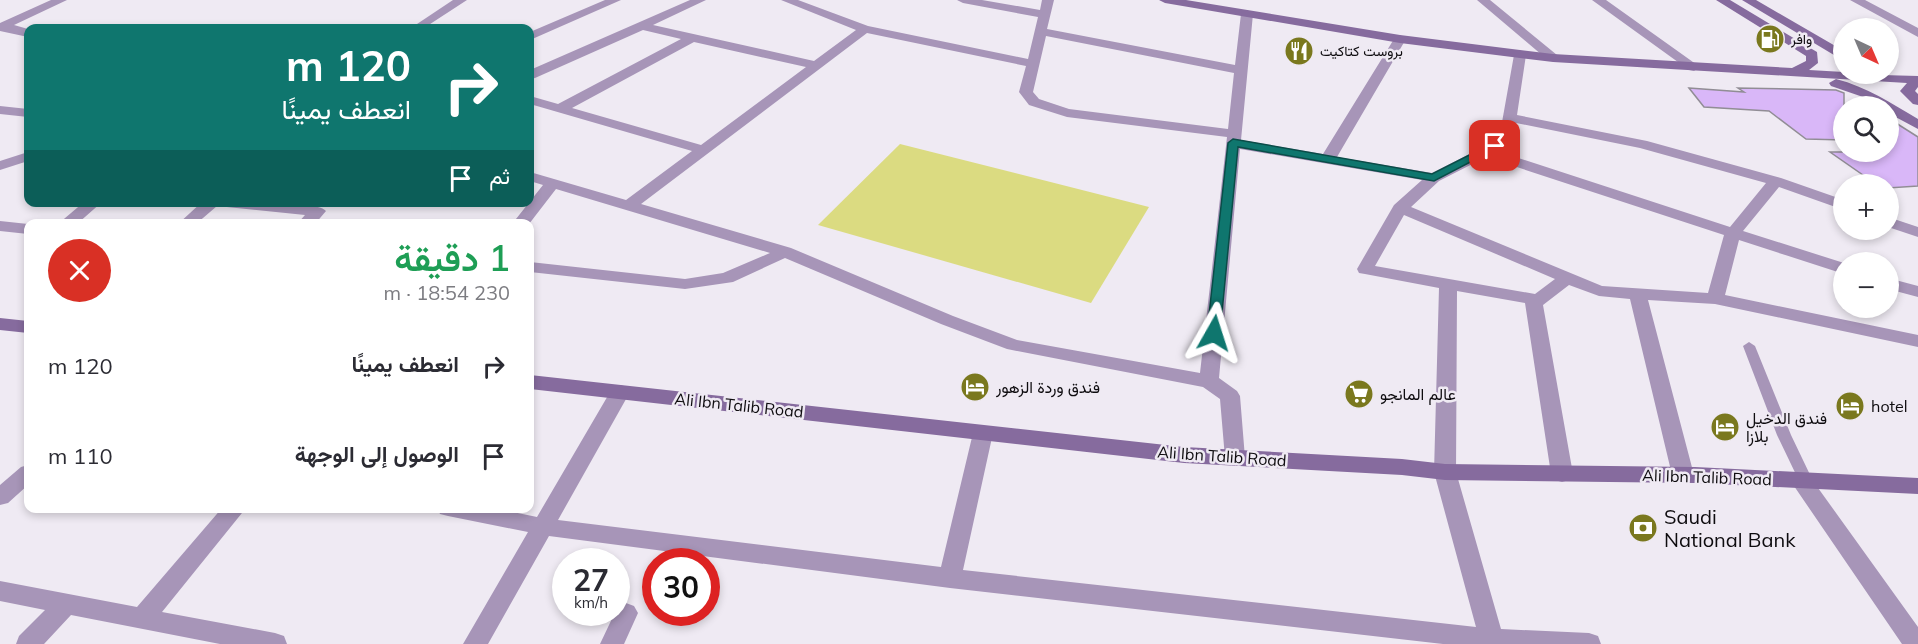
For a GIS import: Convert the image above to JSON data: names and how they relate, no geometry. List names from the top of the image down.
{
  "streets": {
    "main road": ["Ali Ibn Talib Road"]
  },
  "places": {
    "fuel station": ["وافر"],
    "restaurant": ["بروست كتاكيت"],
    "hotel": ["فندق وردة الزهور", "hotel", "فندق الدخيل بلازا"],
    "supermarket": ["عالم المانجو"],
    "bank": ["Saudi National Bank"]
  },
  "north": "bottom right",
  "page": {
    "map_buttons": ["+", "−"],
    "turn": ["120 m", "انعطف يمينًا"],
    "then": "ثم",
    "heading": ["1 دقيقة", "230 m · 18:54"],
    "list": [
      {
        "name": "انعطف يمينًا",
        "value": "120 m"
      },
      {
        "name": "الوصول إلى الوجهة",
        "value": "110 m"
      }
    ],
    "speed": "27 km/h",
    "limit": "30"
  }
}
